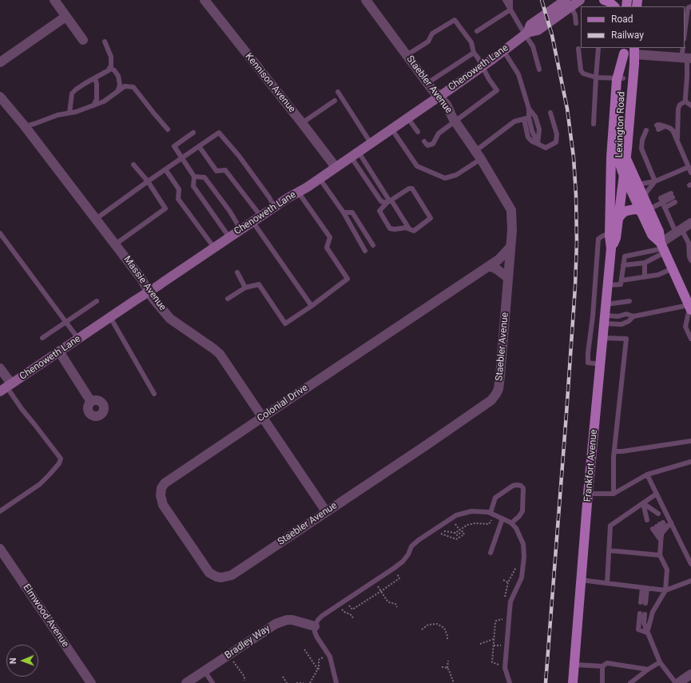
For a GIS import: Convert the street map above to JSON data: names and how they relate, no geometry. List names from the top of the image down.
{
  "streets": {
    "main road": ["Chenoweth Lane", "Lexington Road", "Frankfort Avenue"],
    "street": [
      "Kennison Avenue",
      "Staebler Avenue",
      "Massie Avenue",
      "Colonial Drive",
      "Elmwood Avenue",
      "Bradley Way"
    ]
  },
  "crossings": [
    ["Chenoweth Lane", "Kennison Avenue"],
    ["Chenoweth Lane", "Staebler Avenue"],
    ["Chenoweth Lane", "Massie Avenue"],
    ["Staebler Avenue", "Massie Avenue"],
    ["Staebler Avenue", "Colonial Drive"],
    ["Lexington Road", "Frankfort Avenue"],
    ["Massie Avenue", "Colonial Drive"]
  ],
  "legend": ["Road", "Railway"],
  "north": "left"
}
